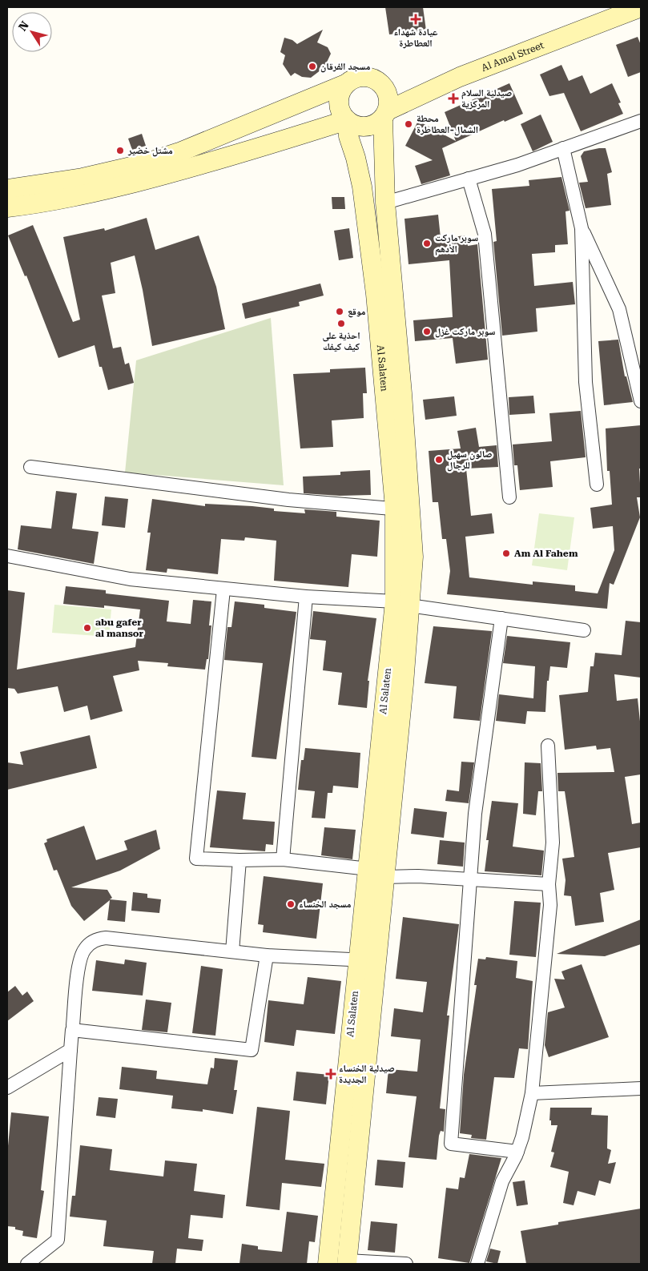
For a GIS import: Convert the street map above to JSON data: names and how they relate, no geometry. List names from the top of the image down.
{
  "streets": {
    "main road": ["Al Amal Street", "Al Salaten"]
  },
  "crossings": [
    ["Al Amal Street", "Al Salaten"]
  ],
  "places": {
    "health": ["عيادة شهداء العطاطرة", "صيدلية السلام المركزية", "صيدلية الخنساء الجديدة"],
    "other": [
      "مسجد الفرقان",
      "محطة الشمال-العطاطرة",
      "مشتل خضير",
      "سوبر ماركت الأدهم",
      "موقع",
      "احذية على كيف كيفك",
      "سوبر ماركت غزل",
      "صالون سهيل للرجال",
      "Am Al Fahem",
      "abu gafer al mansor",
      "مسجد الخنساء"
    ]
  },
  "north": "top left"
}
